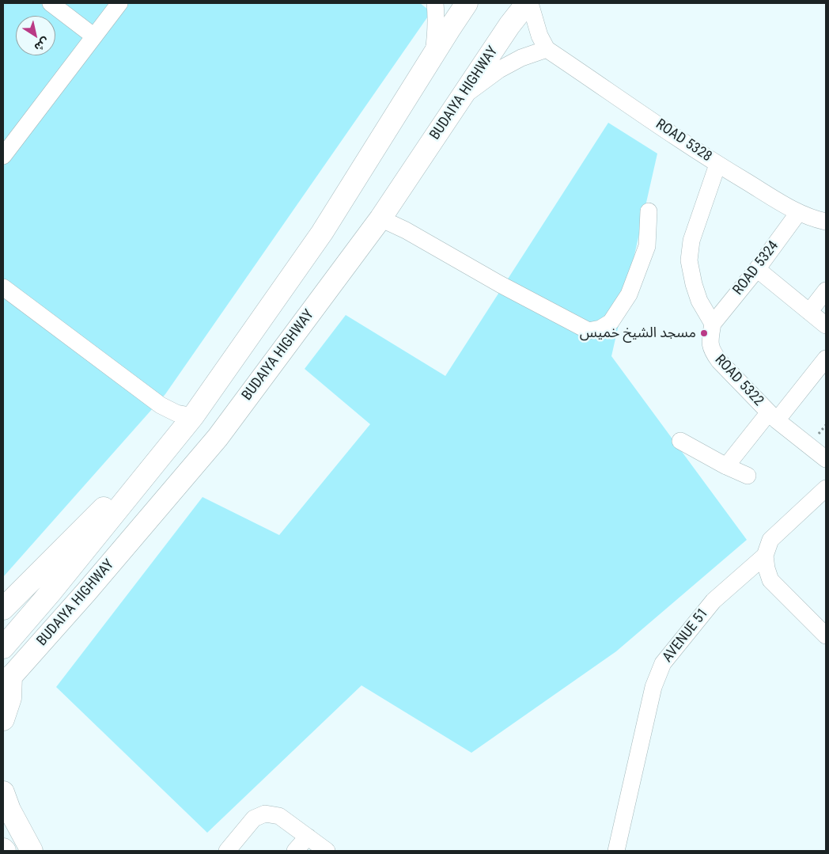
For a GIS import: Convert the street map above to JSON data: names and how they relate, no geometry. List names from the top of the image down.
{
  "streets": {
    "main road": ["BUDAIYA HIGHWAY"],
    "street": [
      "ROAD 5328",
      "ROAD 5324",
      "ROAD 5322",
      "AVENUE 51"
    ]
  },
  "crossings": [
    ["ROAD 5328", "ROAD 5324"],
    ["ROAD 5324", "ROAD 5322"]
  ],
  "places": ["مسجد الشيخ خميس"],
  "north": "bottom right"
}
